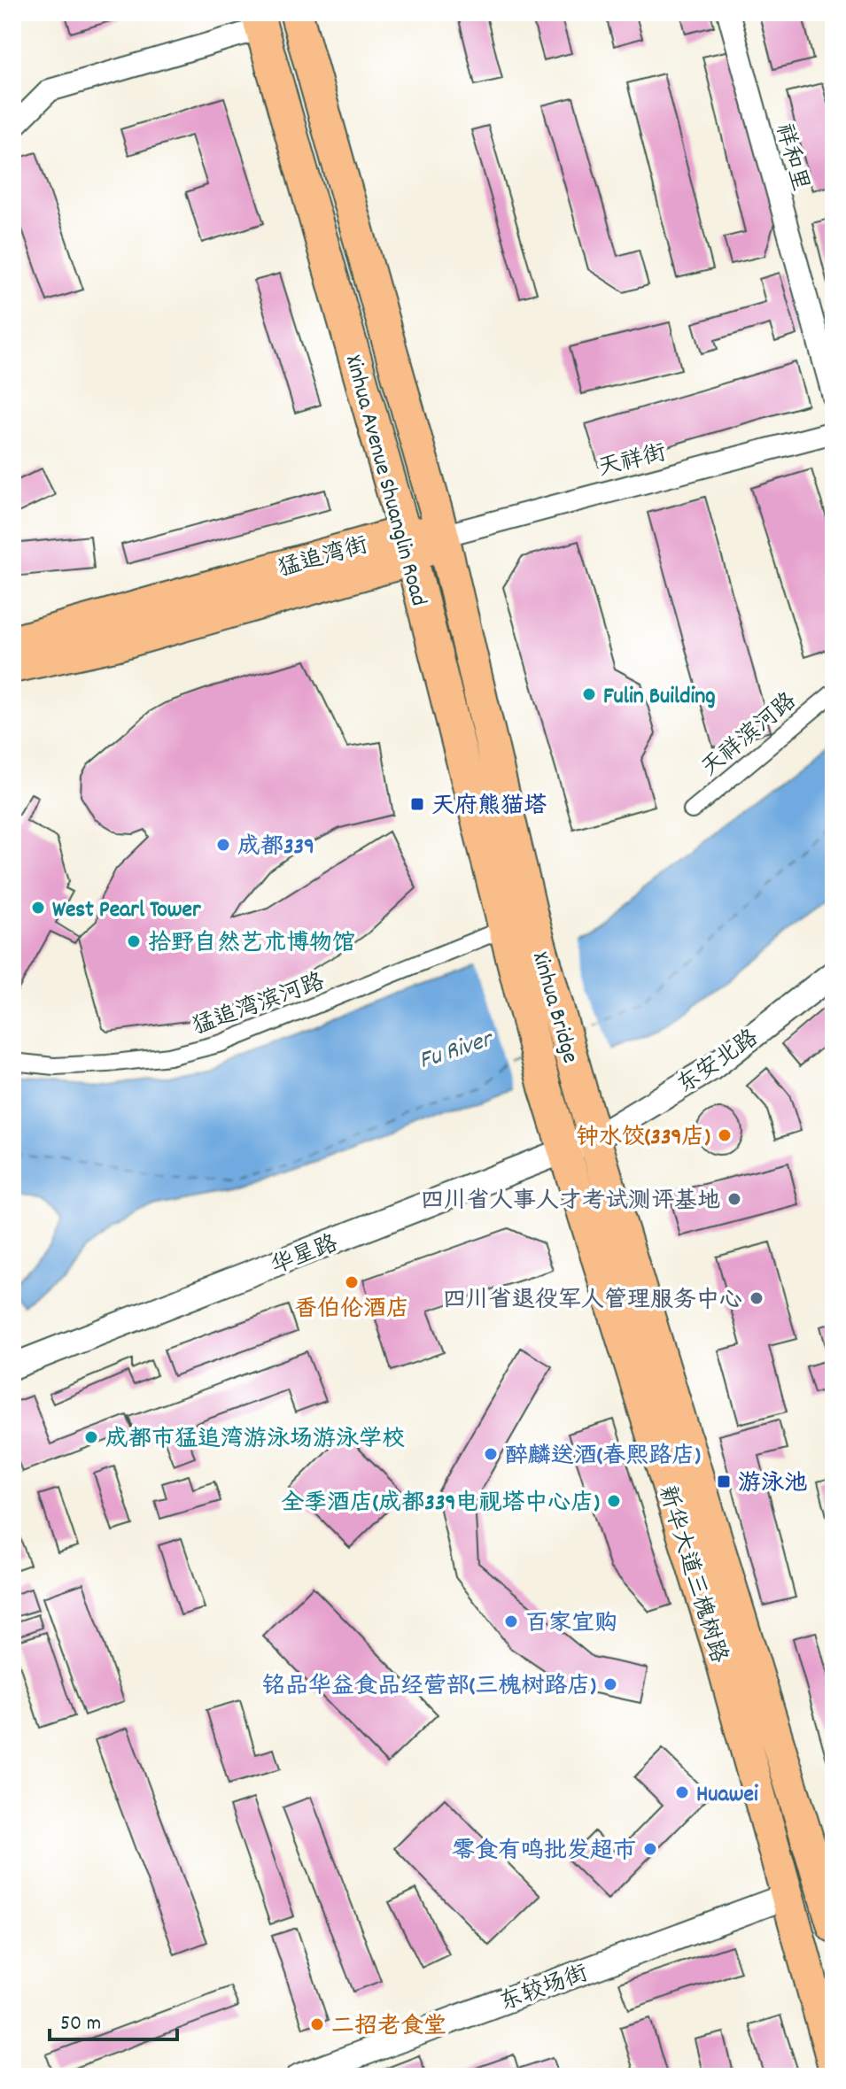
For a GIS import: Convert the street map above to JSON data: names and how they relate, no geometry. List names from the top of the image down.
{
  "streets": {
    "main road": [
      "Xinhua Avenue Shuanglin Road",
      "猛追湾街",
      "Xinhua Bridge",
      "新华大道三槐树路"
    ],
    "street": [
      "祥和里",
      "天祥街",
      "天祥滨河路",
      "猛追湾滨河路",
      "东安北路",
      "华星路",
      "东较场街"
    ]
  },
  "crossings": [
    ["天祥街", "Xinhua Avenue Shuanglin Road"],
    ["天祥街", "猛追湾街"],
    ["Xinhua Avenue Shuanglin Road", "猛追湾街"],
    ["Xinhua Avenue Shuanglin Road", "猛追湾滨河路"],
    ["Xinhua Avenue Shuanglin Road", "Xinhua Bridge"],
    ["猛追湾滨河路", "Xinhua Bridge"],
    ["Xinhua Bridge", "新华大道三槐树路"],
    ["东安北路", "华星路"],
    ["东安北路", "新华大道三槐树路"],
    ["华星路", "新华大道三槐树路"],
    ["新华大道三槐树路", "东较场街"]
  ],
  "water": ["Fu River"],
  "places": {
    "other": [
      "Fulin Building",
      "成都339",
      "West Pearl Tower",
      "拾野自然艺术博物馆",
      "钟水饺(339店)",
      "四川省人事人才考试测评基地",
      "香伯伦酒店",
      "四川省退役军人管理服务中心",
      "成都市猛追湾游泳场游泳学校",
      "醉麟送酒(春熙路店)",
      "全季酒店(成都339电视塔中心店)",
      "百家宜购",
      "铭品华益食品经营部(三槐树路店)",
      "Huawei",
      "零食有鸣批发超市",
      "二招老食堂"
    ],
    "transit": ["天府熊猫塔", "游泳池"]
  },
  "scale_bar": "50 m"
}
